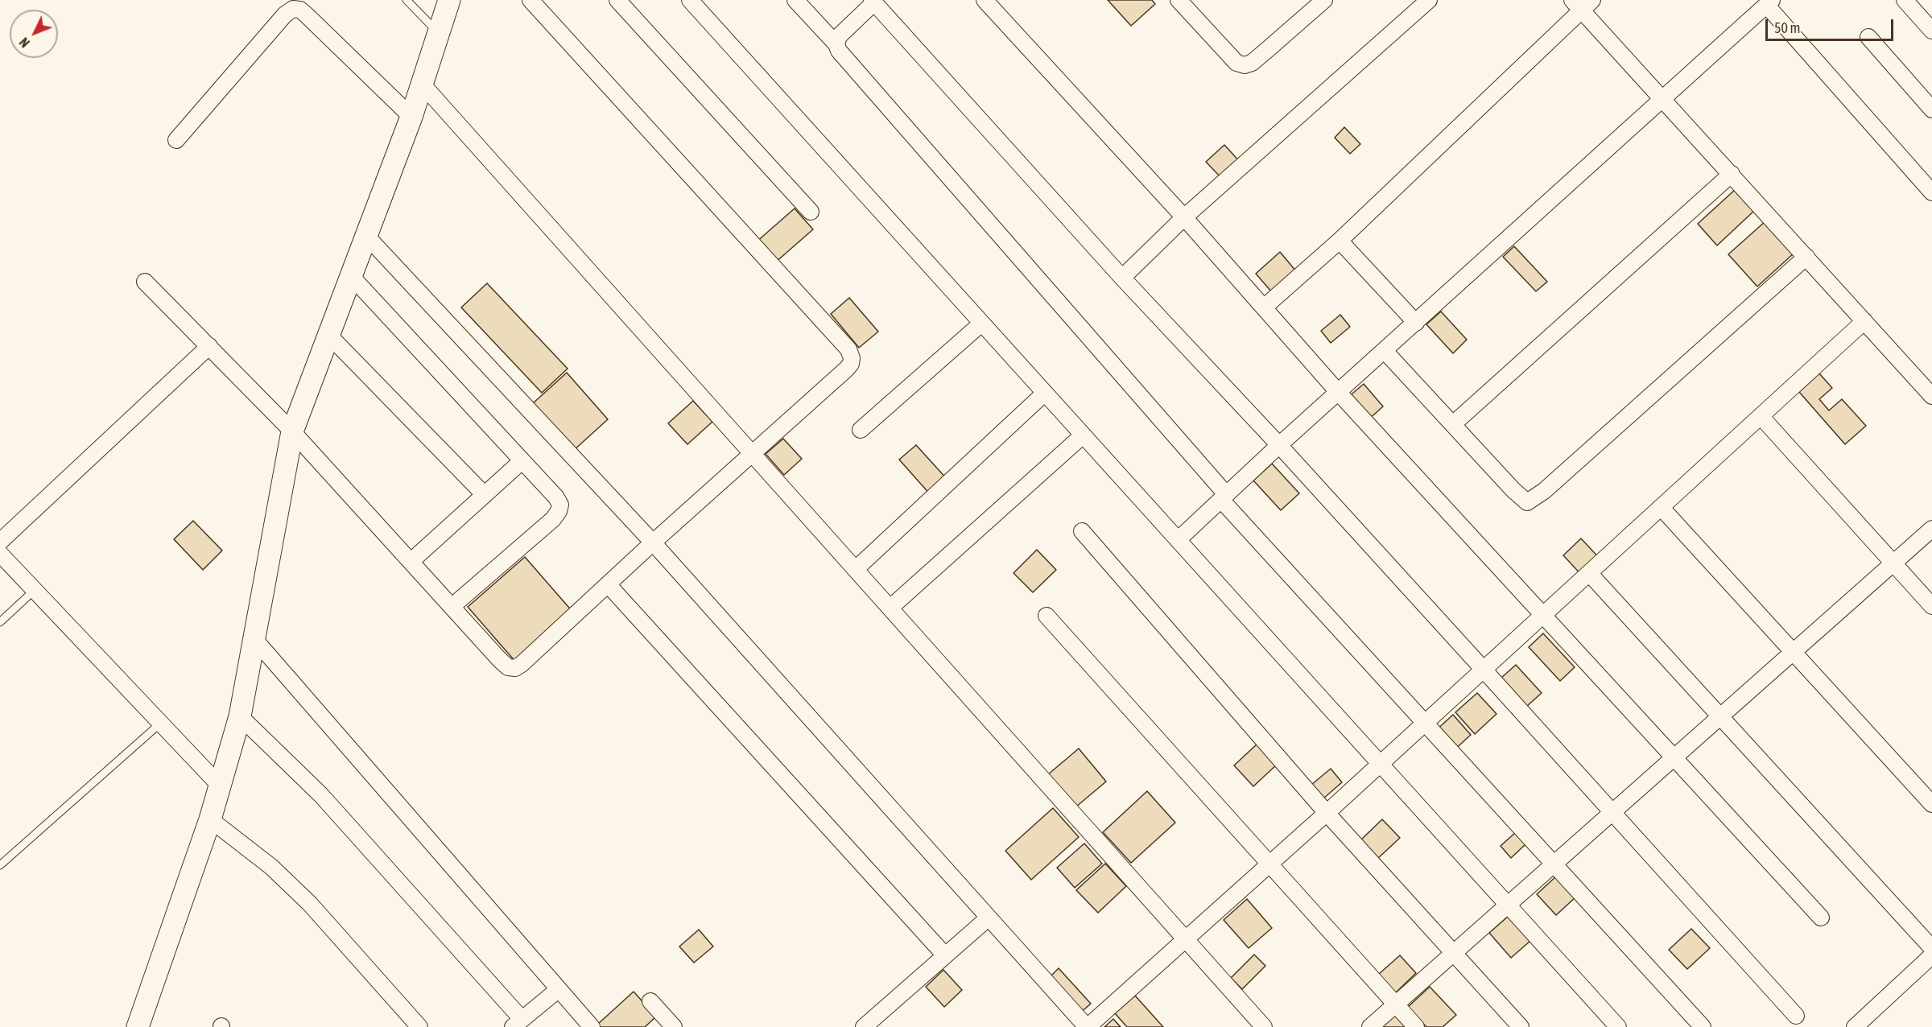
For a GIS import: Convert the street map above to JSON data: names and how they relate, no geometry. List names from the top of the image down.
{
  "scale_bar": "50 m",
  "north": "bottom left"
}
